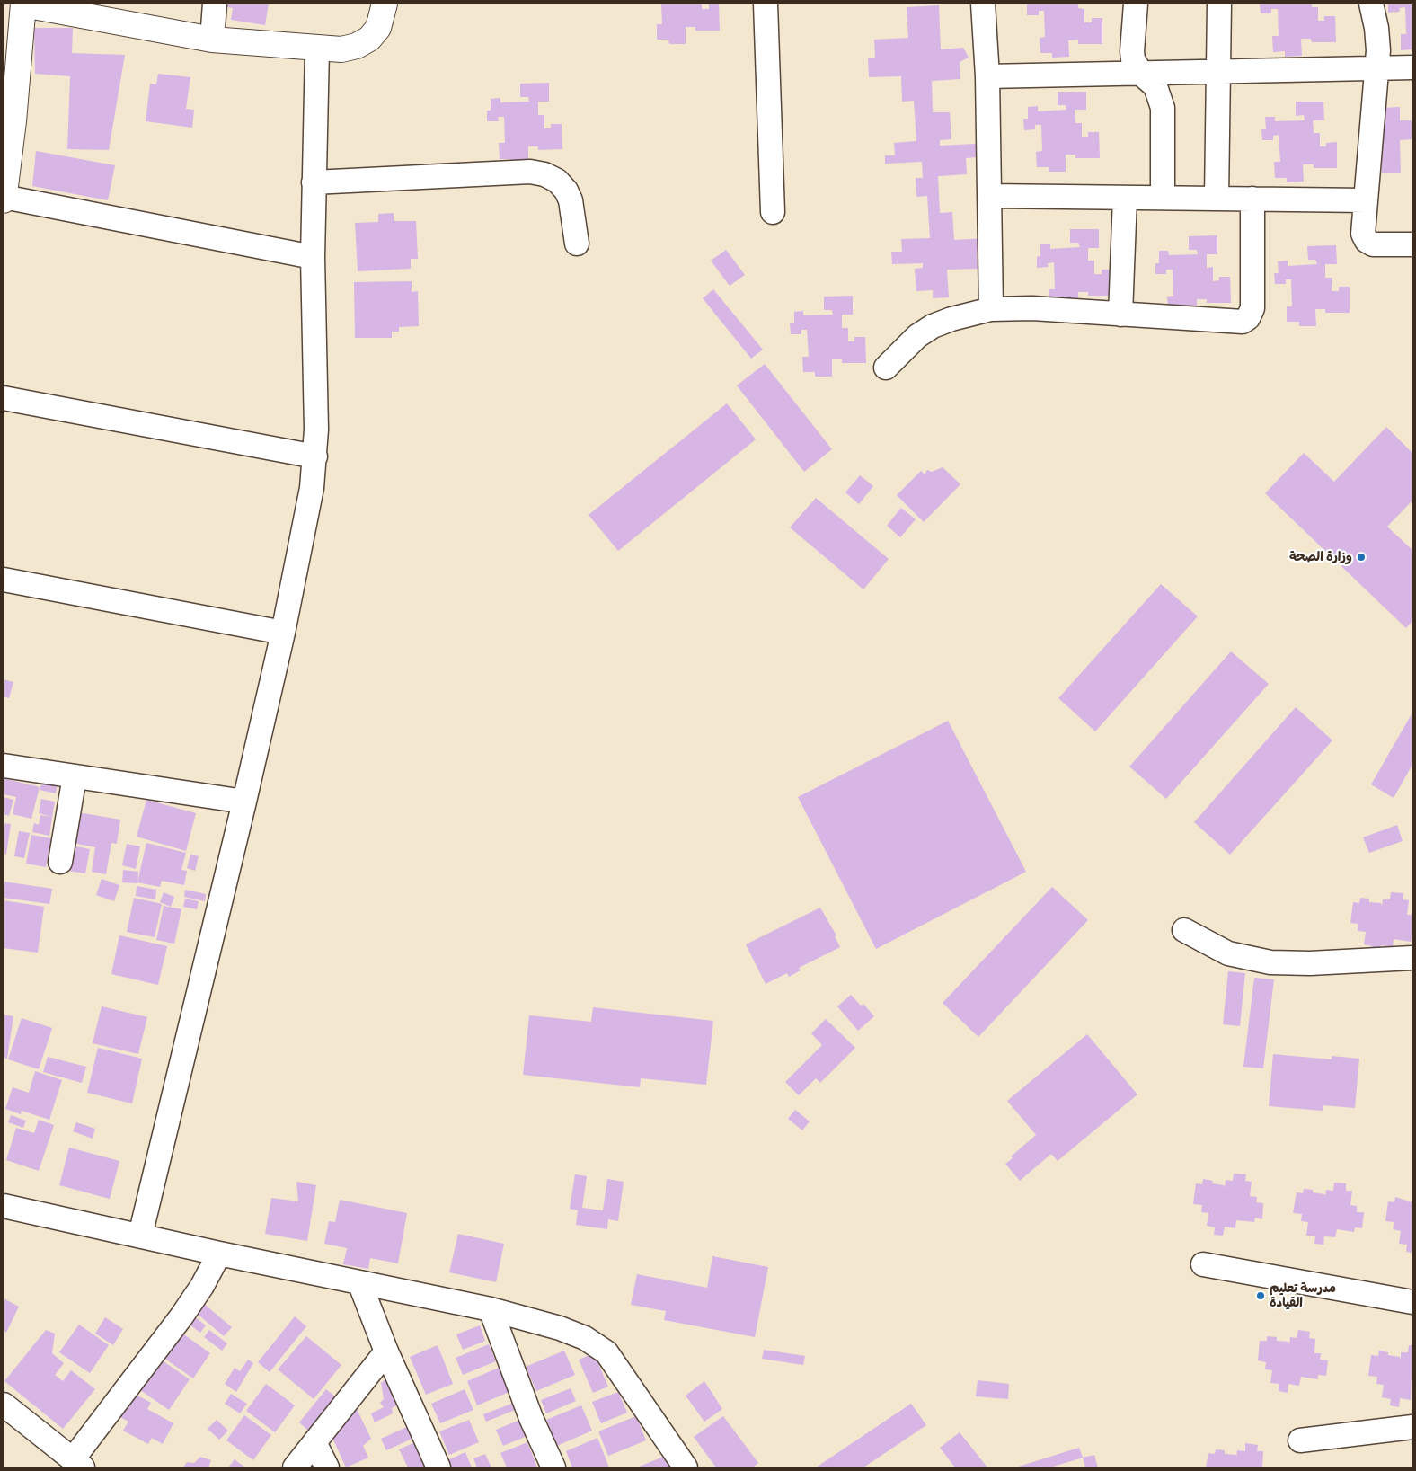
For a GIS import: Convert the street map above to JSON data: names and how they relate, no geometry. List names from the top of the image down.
{
  "places": ["وزارة الصحة", "مدرسة تعليم القيادة"]
}
